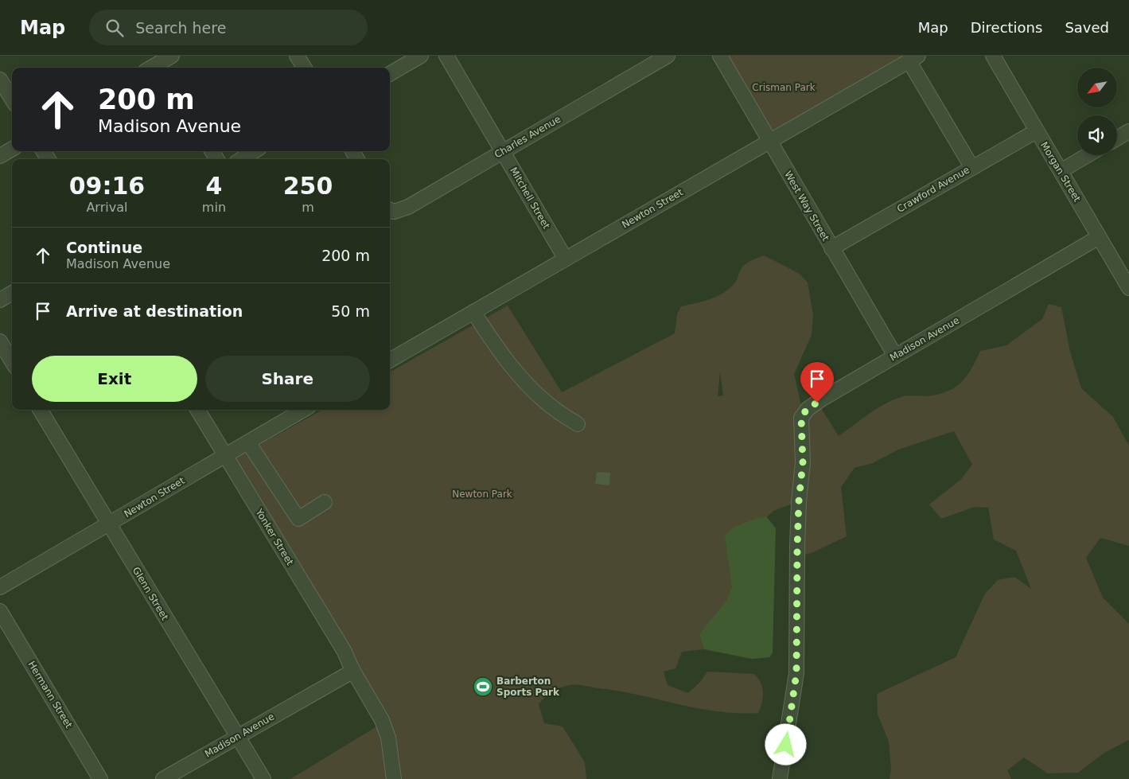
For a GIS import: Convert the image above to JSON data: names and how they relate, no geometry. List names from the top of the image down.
{
  "streets": {
    "street": [
      "Charles Avenue",
      "Morgan Street",
      "Crawford Avenue",
      "Mitchell Street",
      "West Way Street",
      "Newton Street",
      "Madison Avenue",
      "Yonker Street",
      "Glenn Street",
      "Hermann Street"
    ]
  },
  "crossings": [
    ["Charles Avenue", "Mitchell Street"],
    ["Morgan Street", "Crawford Avenue"],
    ["Morgan Street", "Madison Avenue"],
    ["Crawford Avenue", "West Way Street"],
    ["Mitchell Street", "Newton Street"],
    ["West Way Street", "Newton Street"],
    ["West Way Street", "Madison Avenue"],
    ["Newton Street", "Yonker Street"],
    ["Newton Street", "Glenn Street"],
    ["Madison Avenue", "Yonker Street"],
    ["Madison Avenue", "Glenn Street"]
  ],
  "parks": ["Crisman Park", "Newton Park"],
  "places": {
    "sports": ["Barberton Sports Park"]
  },
  "north": "bottom left",
  "page": {
    "header": "Map",
    "search": "Search here",
    "nav": ["Map", "Directions", "Saved"],
    "turn": ["200 m", "Madison Avenue"],
    "eta": [
      "09:16",
      "Arrival",
      "4",
      "min",
      "250",
      "m"
    ],
    "list": [
      {
        "name": "Continue",
        "note": "Madison Avenue",
        "value": "200 m"
      },
      {
        "name": "Arrive at destination",
        "value": "50 m"
      }
    ],
    "buttons": ["Exit", "Share"]
  }
}
